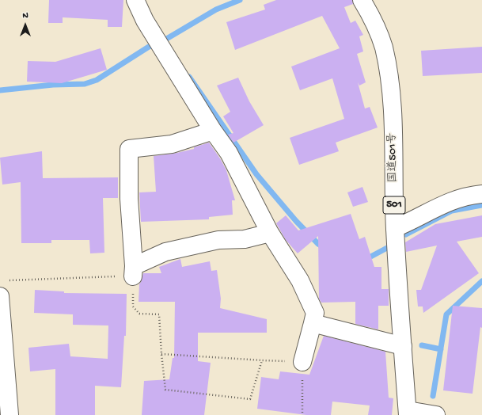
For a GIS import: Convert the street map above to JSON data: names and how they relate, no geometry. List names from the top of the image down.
{
  "streets": {
    "main road": ["国道501号", "501"]
  },
  "north": "top"
}
